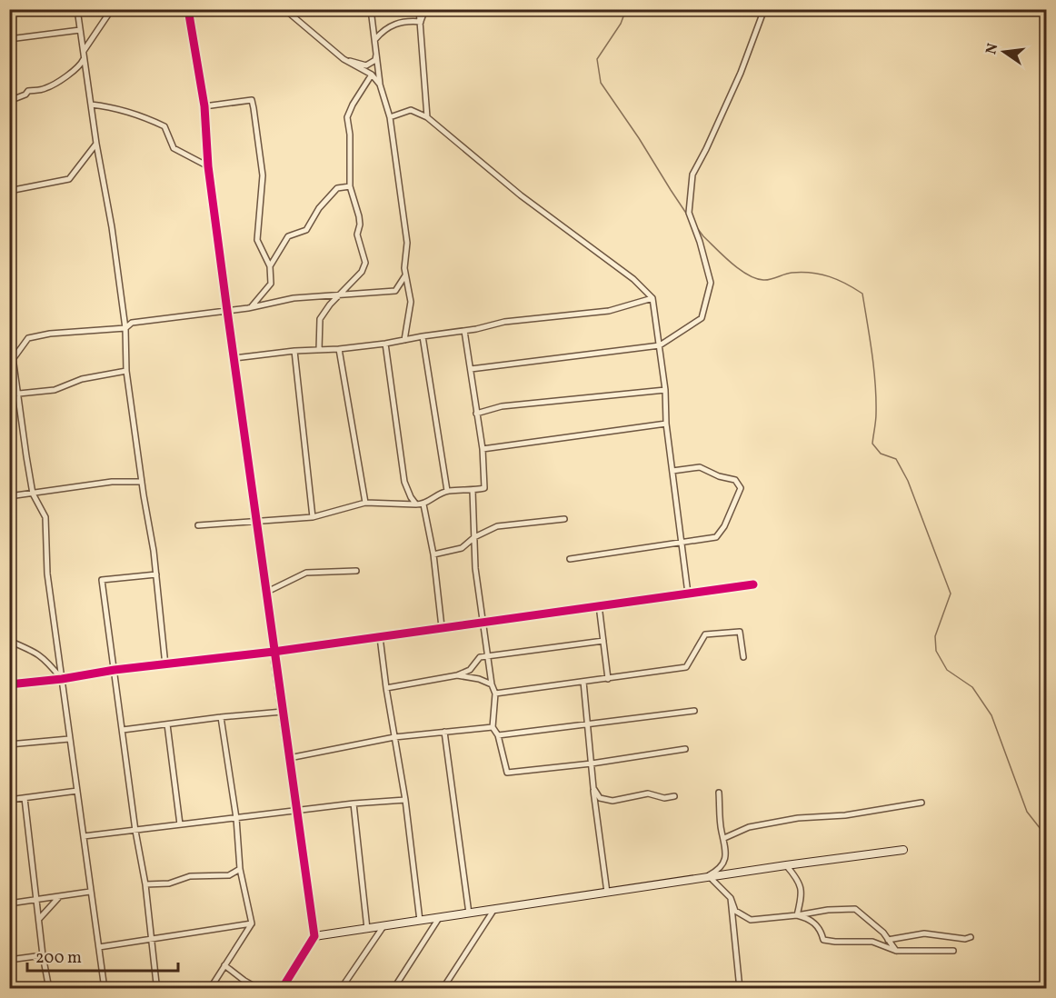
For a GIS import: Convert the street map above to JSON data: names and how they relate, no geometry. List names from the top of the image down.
{
  "scale_bar": "200 m",
  "north": "left"
}
